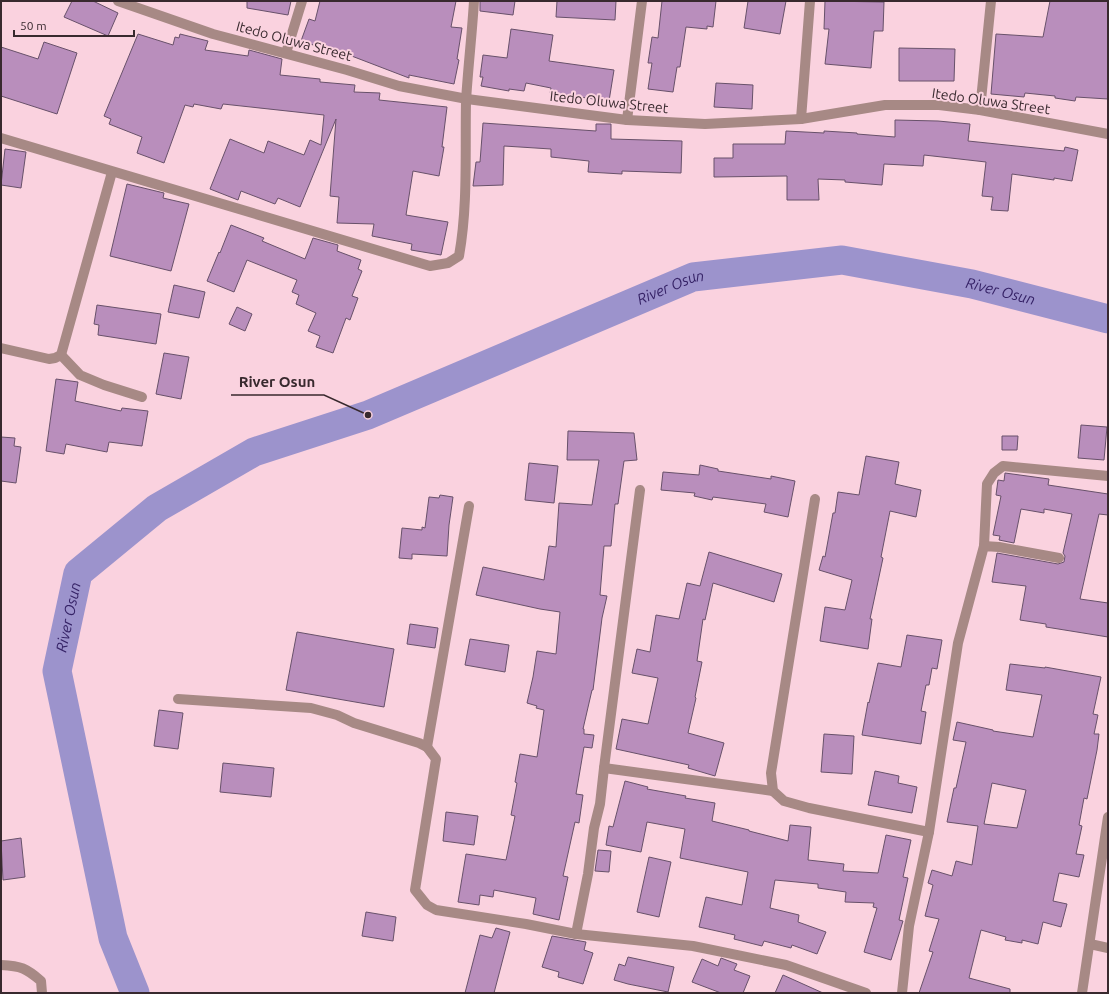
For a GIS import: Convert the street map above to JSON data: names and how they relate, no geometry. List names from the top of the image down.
{
  "streets": {
    "street": ["Itedo Oluwa Street"]
  },
  "water": ["River Osun"],
  "places": ["River Osun"],
  "scale_bar": "50 m"
}
